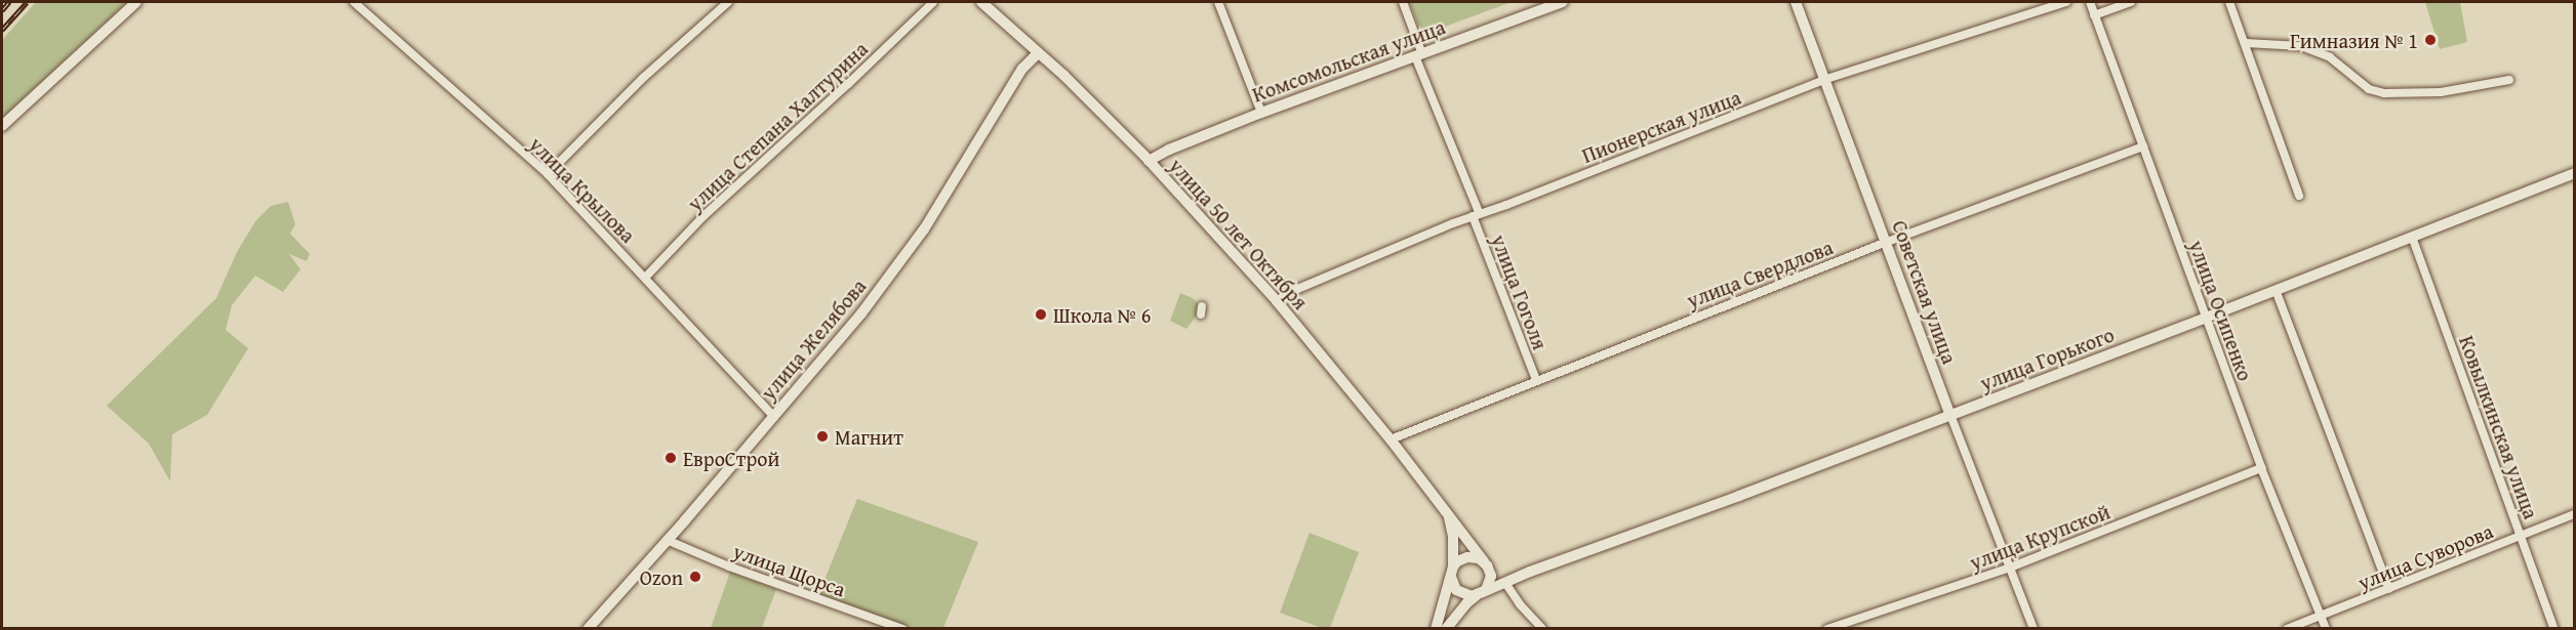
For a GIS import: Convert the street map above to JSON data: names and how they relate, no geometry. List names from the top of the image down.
{
  "streets": {
    "main road": [
      "Комсомольская улица",
      "улица 50 лет Октября",
      "Советская улица",
      "улица Желябова",
      "улица Горького"
    ],
    "street": [
      "улица Степана Халтурина",
      "Пионерская улица",
      "улица Крылова",
      "улица Свердлова",
      "улица Гоголя",
      "улица Осипенко",
      "Ковылкинская улица",
      "улица Крупской",
      "улица Суворова",
      "улица Щорса"
    ]
  },
  "crossings": [
    ["Комсомольская улица", "улица 50 лет Октября"],
    ["Комсомольская улица", "улица Гоголя"],
    ["улица Степана Халтурина", "улица Крылова"],
    ["Пионерская улица", "улица 50 лет Октября"],
    ["Пионерская улица", "улица Гоголя"],
    ["Пионерская улица", "Советская улица"],
    ["улица Крылова", "улица Желябова"],
    ["улица 50 лет Октября", "улица Свердлова"],
    ["улица 50 лет Октября", "улица Желябова"],
    ["улица 50 лет Октября", "улица Горького"],
    ["улица Свердлова", "улица Гоголя"],
    ["улица Свердлова", "Советская улица"],
    ["улица Свердлова", "улица Осипенко"],
    ["Советская улица", "улица Горького"],
    ["Советская улица", "улица Крупской"],
    ["улица Осипенко", "улица Горького"],
    ["улица Осипенко", "улица Крупской"],
    ["улица Осипенко", "улица Суворова"],
    ["улица Желябова", "улица Щорса"],
    ["улица Горького", "Ковылкинская улица"],
    ["Ковылкинская улица", "улица Суворова"]
  ],
  "places": [
    "Гимназия № 1",
    "Школа № 6",
    "Магнит",
    "ЕвроСтрой",
    "Ozon"
  ]
}
